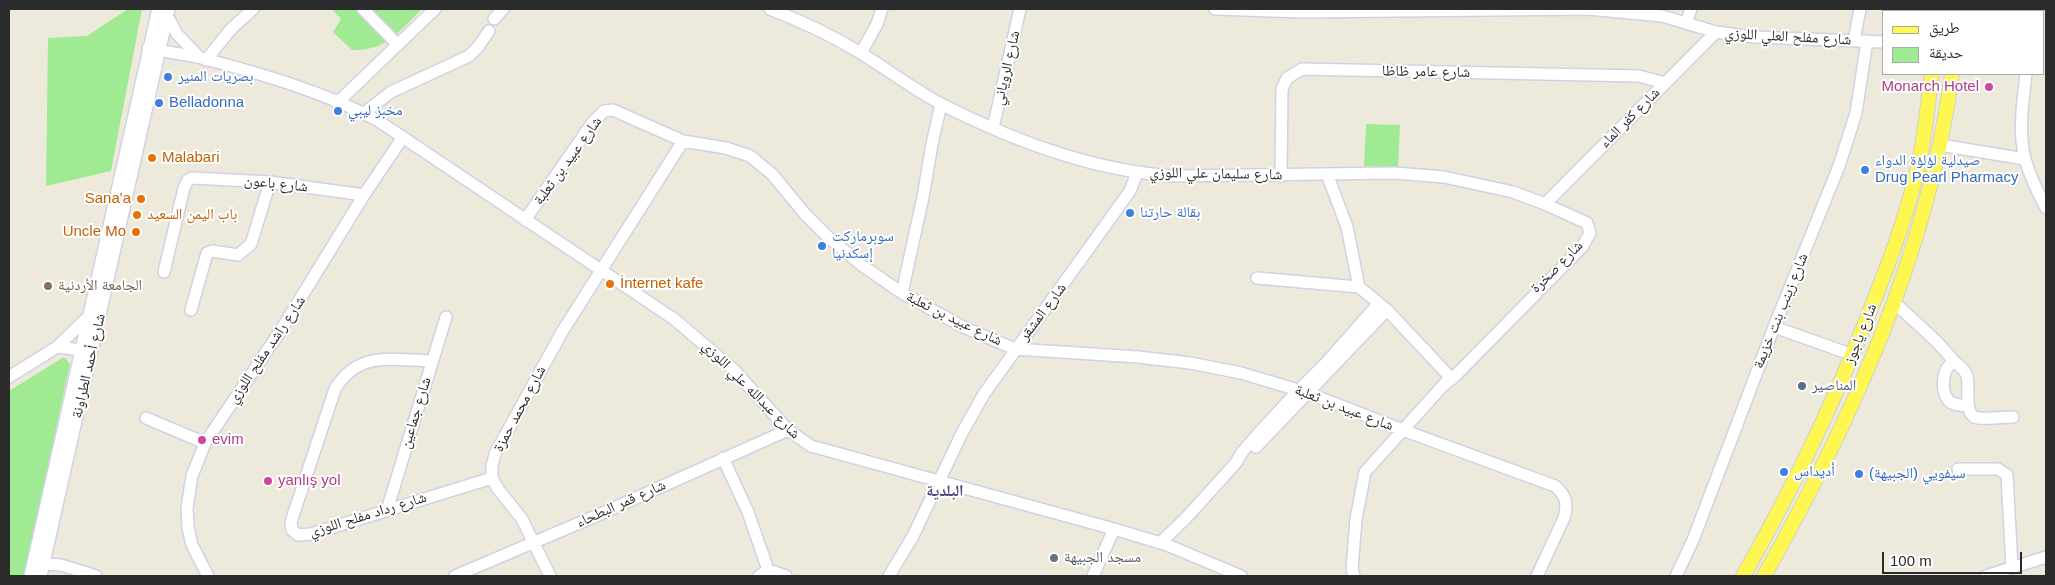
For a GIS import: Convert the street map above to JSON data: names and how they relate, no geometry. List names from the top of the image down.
{
  "streets": {
    "main road": ["شارع ياجوز"],
    "street": [
      "شارع مفلح العلي اللوزي",
      "شارع الروياني",
      "شارع عامر ظاظا",
      "شارع كفر الماء",
      "شارع عبيد بن ثعلبة",
      "شارع سليمان علي اللوزي",
      "شارع باعون",
      "شارع صخرة",
      "شارع زينب بنت خزيمة",
      "شارع المشقر",
      "شارع راشد مفلح اللوزي",
      "شارع أحمد الطراونة",
      "شارع عبدالله علي اللوزي",
      "شارع محمد حمزة",
      "شارع جماعين",
      "شارع قمر البطحاء",
      "شارع رداد مفلح اللوزي"
    ]
  },
  "crossings": [
    ["شارع مفلح العلي اللوزي", "شارع كفر الماء"],
    ["شارع مفلح العلي اللوزي", "شارع زينب بنت خزيمة"],
    ["شارع الروياني", "شارع سليمان علي اللوزي"],
    ["شارع عامر ظاظا", "شارع كفر الماء"],
    ["شارع عامر ظاظا", "شارع سليمان علي اللوزي"],
    ["شارع كفر الماء", "شارع سليمان علي اللوزي"],
    ["شارع عبيد بن ثعلبة", "شارع صخرة"],
    ["شارع عبيد بن ثعلبة", "شارع المشقر"],
    ["شارع عبيد بن ثعلبة", "شارع عبدالله علي اللوزي"],
    ["شارع عبيد بن ثعلبة", "شارع محمد حمزة"],
    ["شارع سليمان علي اللوزي", "شارع صخرة"],
    ["شارع سليمان علي اللوزي", "شارع المشقر"],
    ["شارع باعون", "شارع راشد مفلح اللوزي"],
    ["شارع المشقر", "شارع عبدالله علي اللوزي"],
    ["شارع راشد مفلح اللوزي", "شارع عبدالله علي اللوزي"],
    ["شارع أحمد الطراونة", "شارع عبدالله علي اللوزي"],
    ["شارع عبدالله علي اللوزي", "شارع محمد حمزة"],
    ["شارع عبدالله علي اللوزي", "شارع قمر البطحاء"],
    ["شارع محمد حمزة", "شارع رداد مفلح اللوزي"],
    ["شارع جماعين", "شارع رداد مفلح اللوزي"]
  ],
  "districts": ["البلدية"],
  "places": [
    "بصريات المنير",
    "Monarch Hotel",
    "Belladonna",
    "مخبز ليبي",
    "Malabari",
    "صيدلية لؤلؤة الدواء Drug Pearl Pharmacy",
    "Sana'a",
    "بقالة حارتنا",
    "باب اليمن السعيد",
    "Uncle Mo",
    "سوبرماركت إسكدنيا",
    "İnternet kafe",
    "الجامعة الأردنية",
    "المناصير",
    "evim",
    "أديداس",
    "سيفويي (الجبيهة)",
    "yanlış yol",
    "مسجد الجبيهة"
  ],
  "legend": ["طريق", "حديقة"],
  "scale_bar": "100 m"
}
